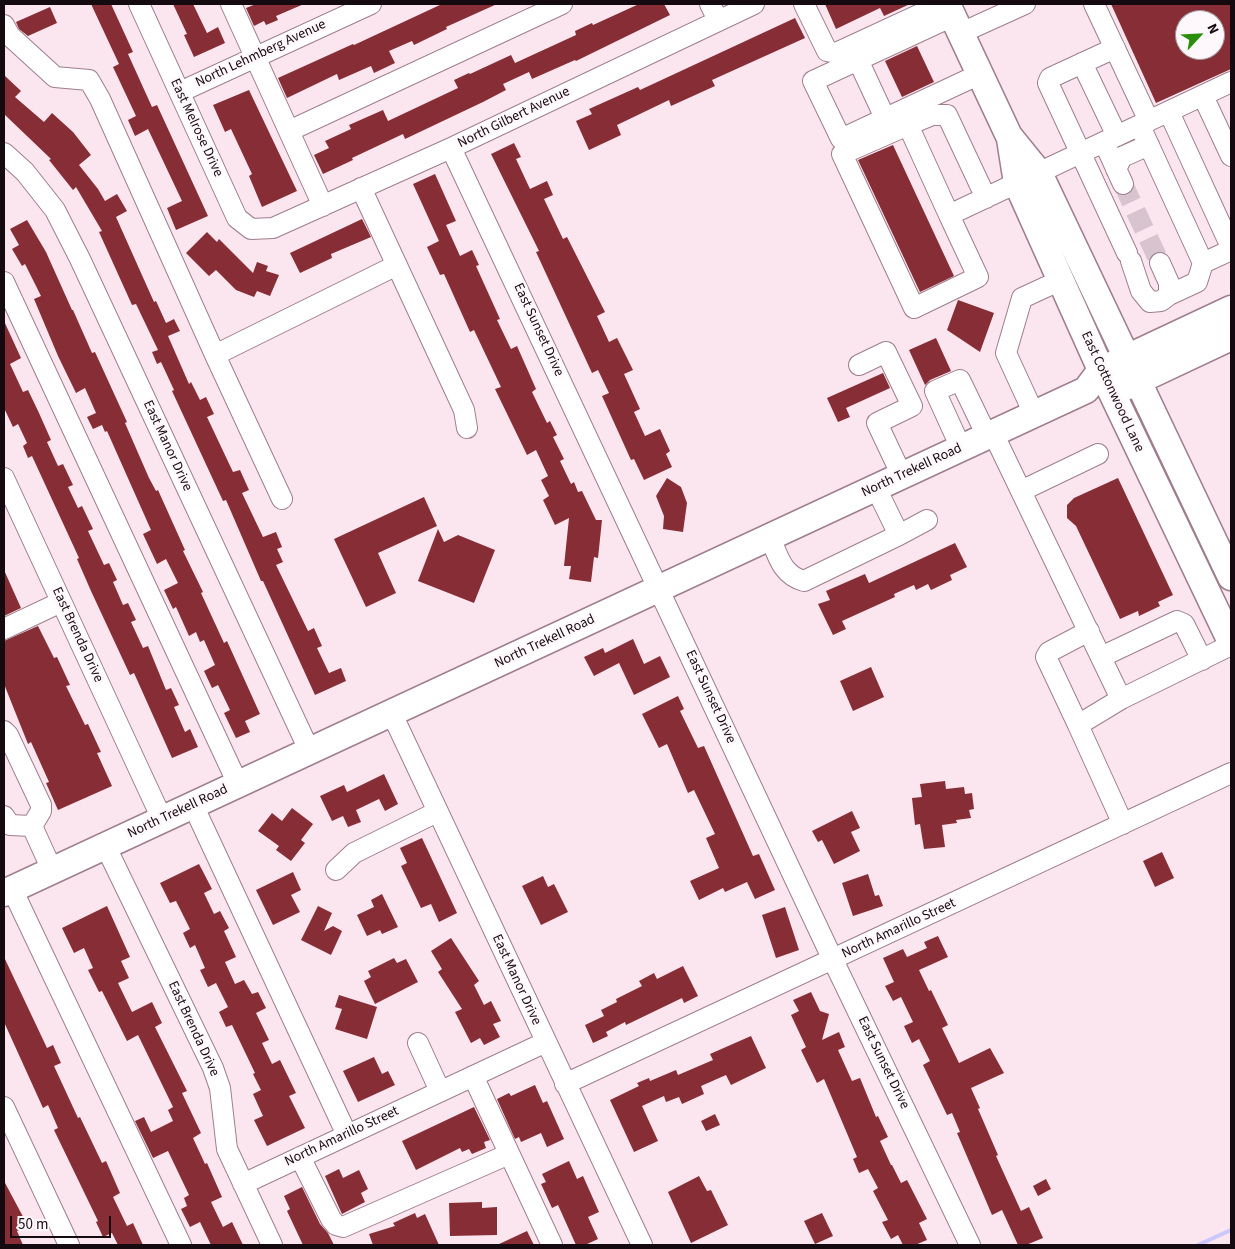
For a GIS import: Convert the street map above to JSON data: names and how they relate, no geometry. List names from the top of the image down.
{
  "streets": {
    "main road": ["East Cottonwood Lane", "North Trekell Road"],
    "street": [
      "North Lehmberg Avenue",
      "North Gilbert Avenue",
      "East Melrose Drive",
      "East Sunset Drive",
      "East Manor Drive",
      "East Brenda Drive",
      "North Amarillo Street"
    ]
  },
  "crossings": [
    ["North Lehmberg Avenue", "East Melrose Drive"],
    ["North Gilbert Avenue", "East Melrose Drive"],
    ["North Gilbert Avenue", "East Sunset Drive"],
    ["East Sunset Drive", "North Trekell Road"],
    ["East Sunset Drive", "North Amarillo Street"],
    ["East Cottonwood Lane", "North Trekell Road"],
    ["East Manor Drive", "North Trekell Road"],
    ["East Manor Drive", "North Amarillo Street"],
    ["North Trekell Road", "East Brenda Drive"],
    ["East Brenda Drive", "North Amarillo Street"]
  ],
  "scale_bar": "50 m",
  "north": "top right"
}
